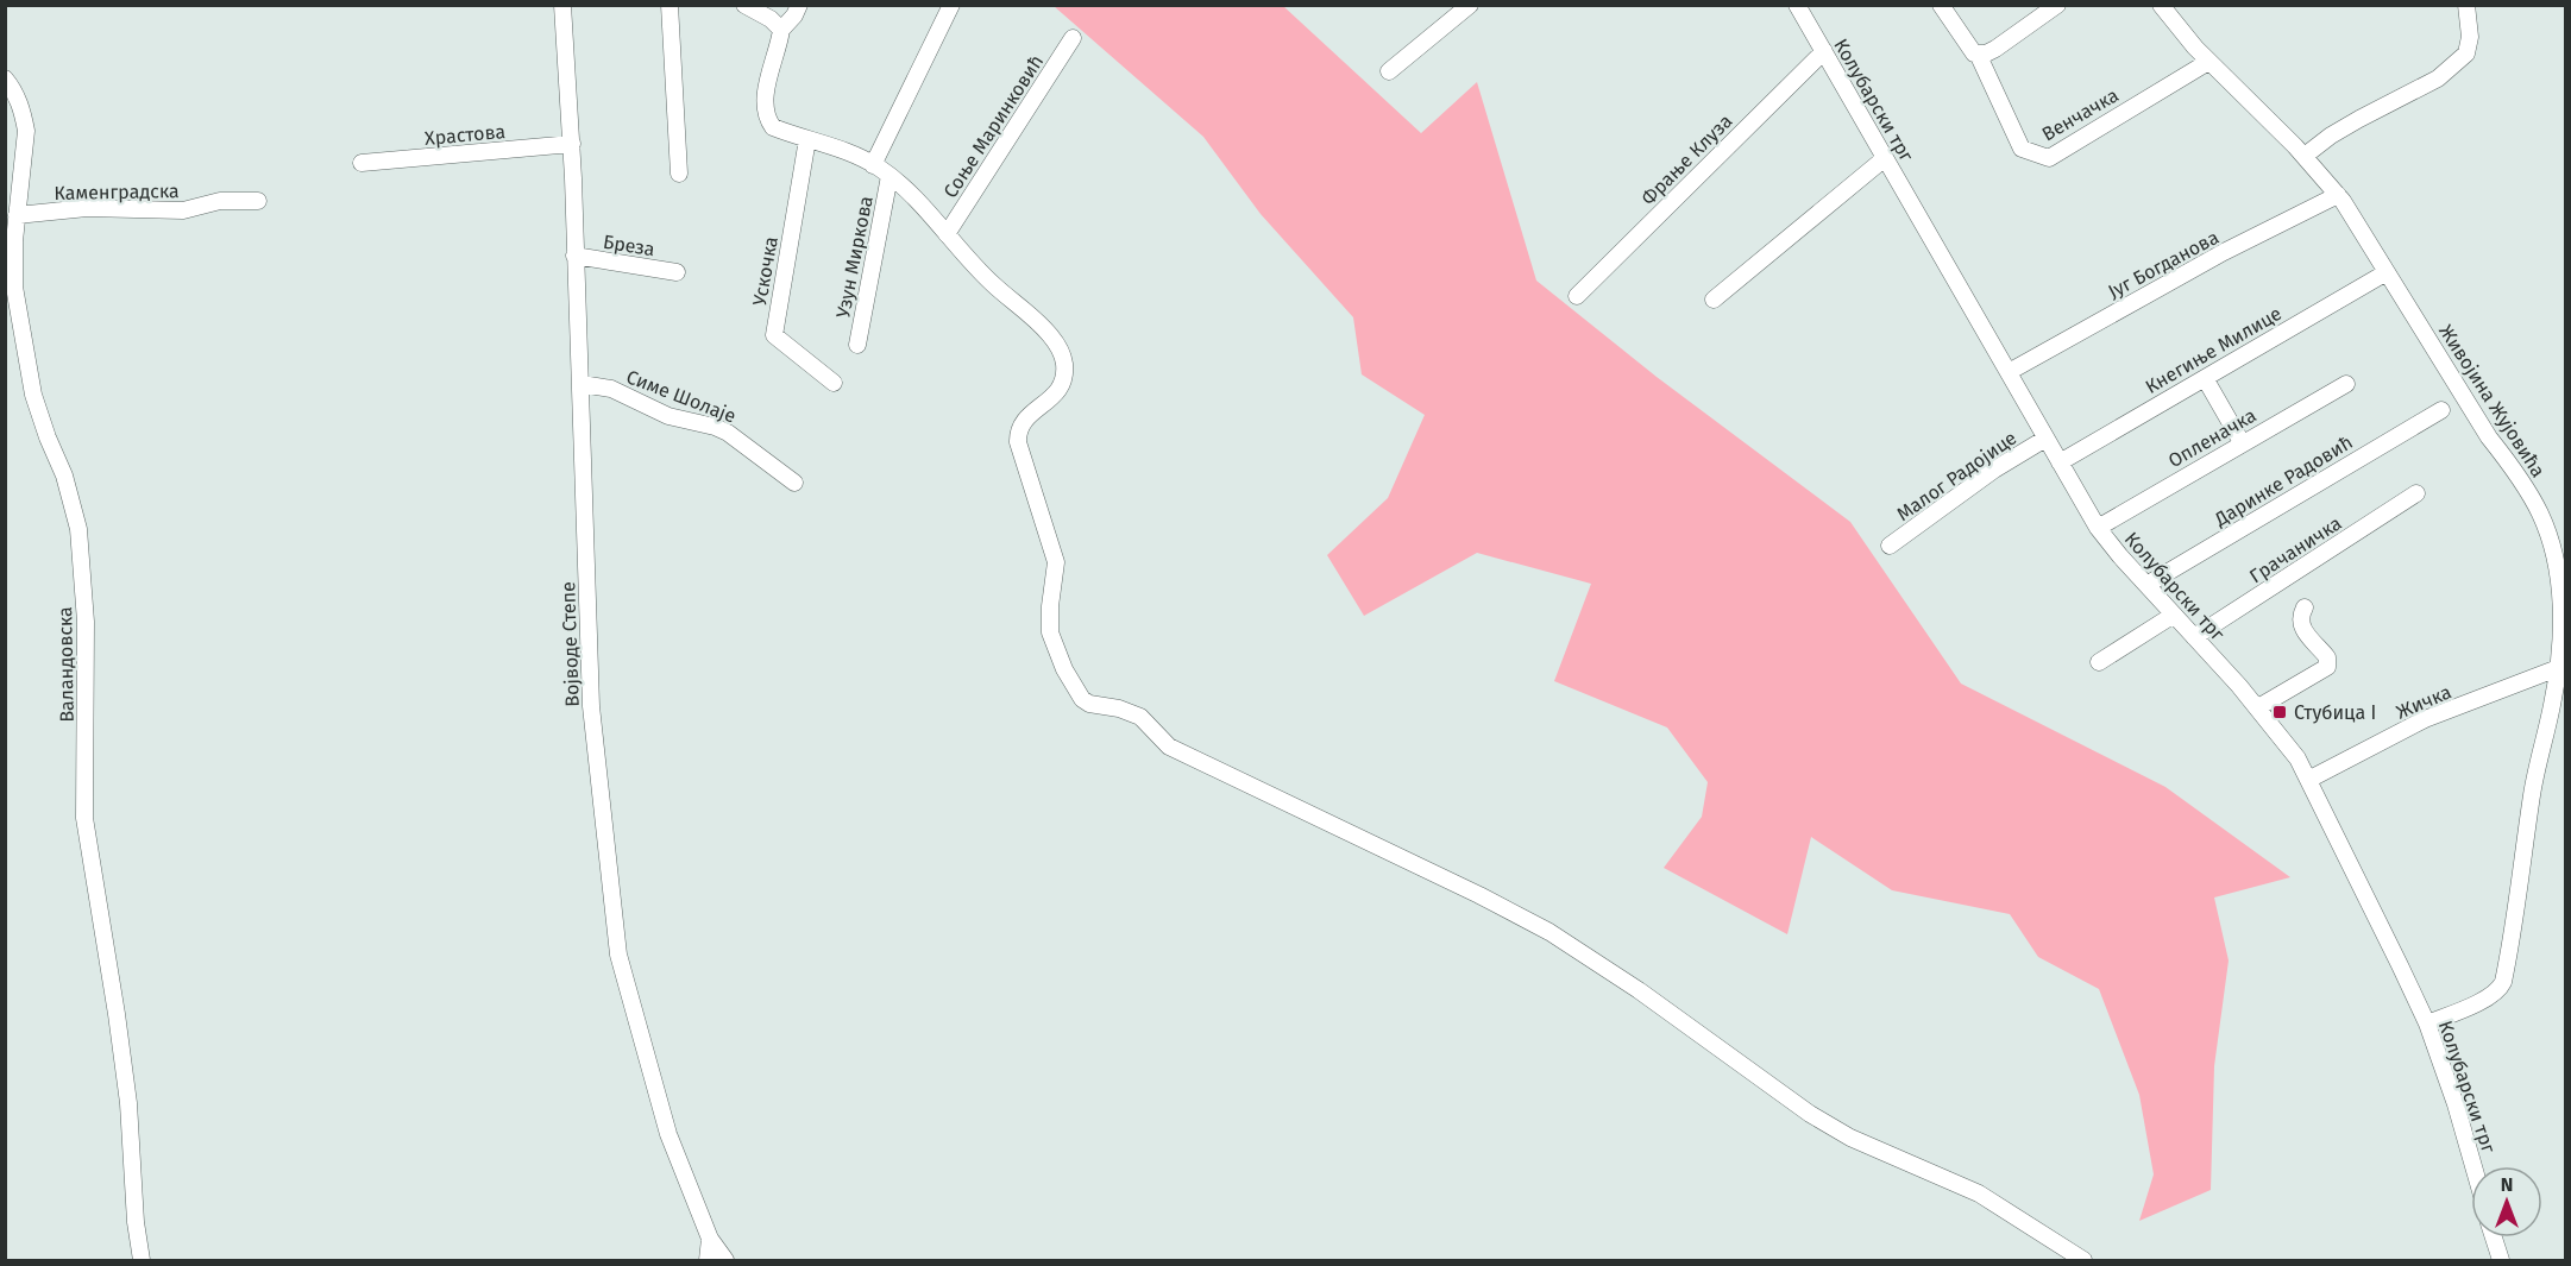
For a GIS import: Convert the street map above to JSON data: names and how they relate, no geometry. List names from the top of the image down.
{
  "streets": {
    "street": [
      "Колубарски трг",
      "Венчачка",
      "Соње Маринковић",
      "Храстова",
      "Фрање Клуза",
      "Каменградска",
      "Бреза",
      "Узун Миркова",
      "Југ Богданова",
      "Ускочка",
      "Кнегиње Милице",
      "Симе Шолаје",
      "Живојина Жујовића",
      "Опленачка",
      "Малог Радојице",
      "Даринке Радовић",
      "Грачаничка",
      "Војводе Степе",
      "Валандовска",
      "Жичка"
    ]
  },
  "crossings": [
    ["Колубарски трг", "Фрање Клуза"],
    ["Колубарски трг", "Југ Богданова"],
    ["Колубарски трг", "Кнегиње Милице"],
    ["Колубарски трг", "Живојина Жујовића"],
    ["Колубарски трг", "Опленачка"],
    ["Колубарски трг", "Малог Радојице"],
    ["Колубарски трг", "Даринке Радовић"],
    ["Колубарски трг", "Грачаничка"],
    ["Колубарски трг", "Жичка"],
    ["Венчачка", "Живојина Жујовића"],
    ["Храстова", "Војводе Степе"],
    ["Каменградска", "Валандовска"],
    ["Бреза", "Војводе Степе"],
    ["Југ Богданова", "Живојина Жујовића"],
    ["Кнегиње Милице", "Живојина Жујовића"],
    ["Симе Шолаје", "Војводе Степе"],
    ["Живојина Жујовића", "Жичка"]
  ],
  "places": {
    "transit": ["Стубица I"]
  },
  "north": "top"
}
